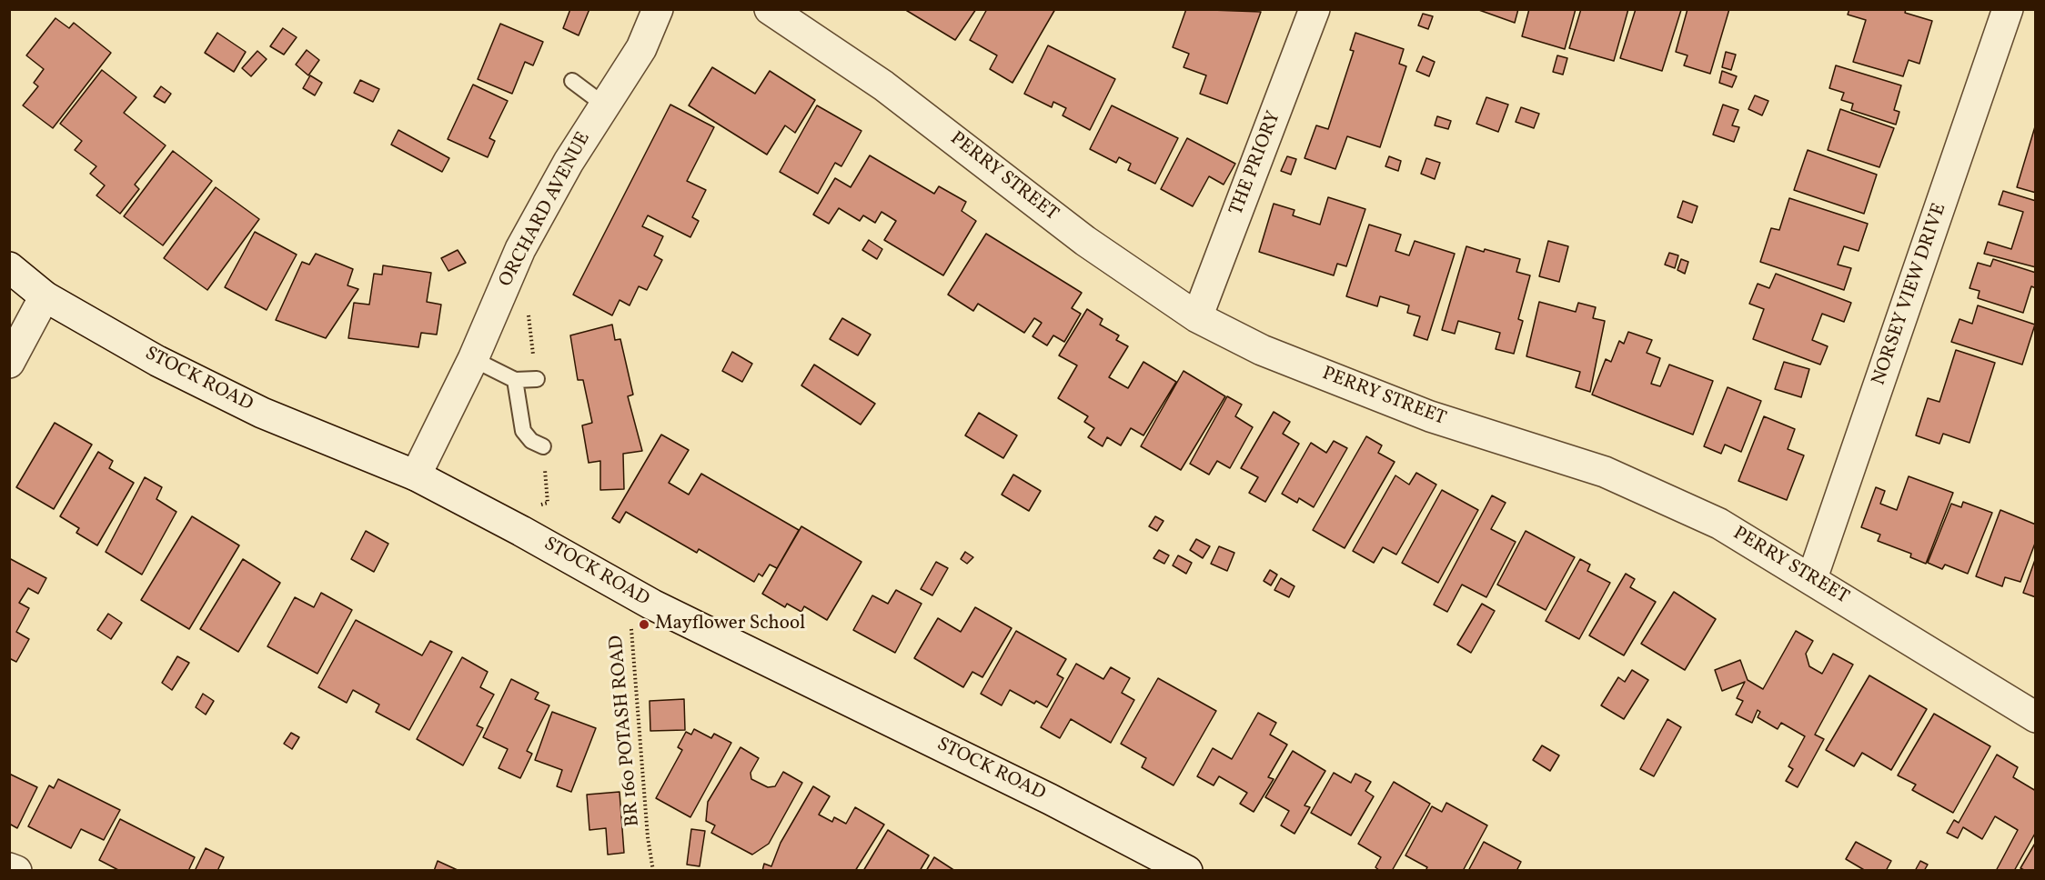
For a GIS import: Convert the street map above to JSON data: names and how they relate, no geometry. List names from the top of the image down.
{
  "streets": {
    "street": [
      "THE PRIORY",
      "PERRY STREET",
      "ORCHARD AVENUE",
      "NORSEY VIEW DRIVE",
      "STOCK ROAD"
    ],
    "path": ["BR 160 POTASH ROAD"]
  },
  "crossings": [
    ["THE PRIORY", "PERRY STREET"],
    ["PERRY STREET", "NORSEY VIEW DRIVE"],
    ["ORCHARD AVENUE", "STOCK ROAD"],
    ["STOCK ROAD", "BR 160 POTASH ROAD"]
  ],
  "places": ["Mayflower School"]
}
